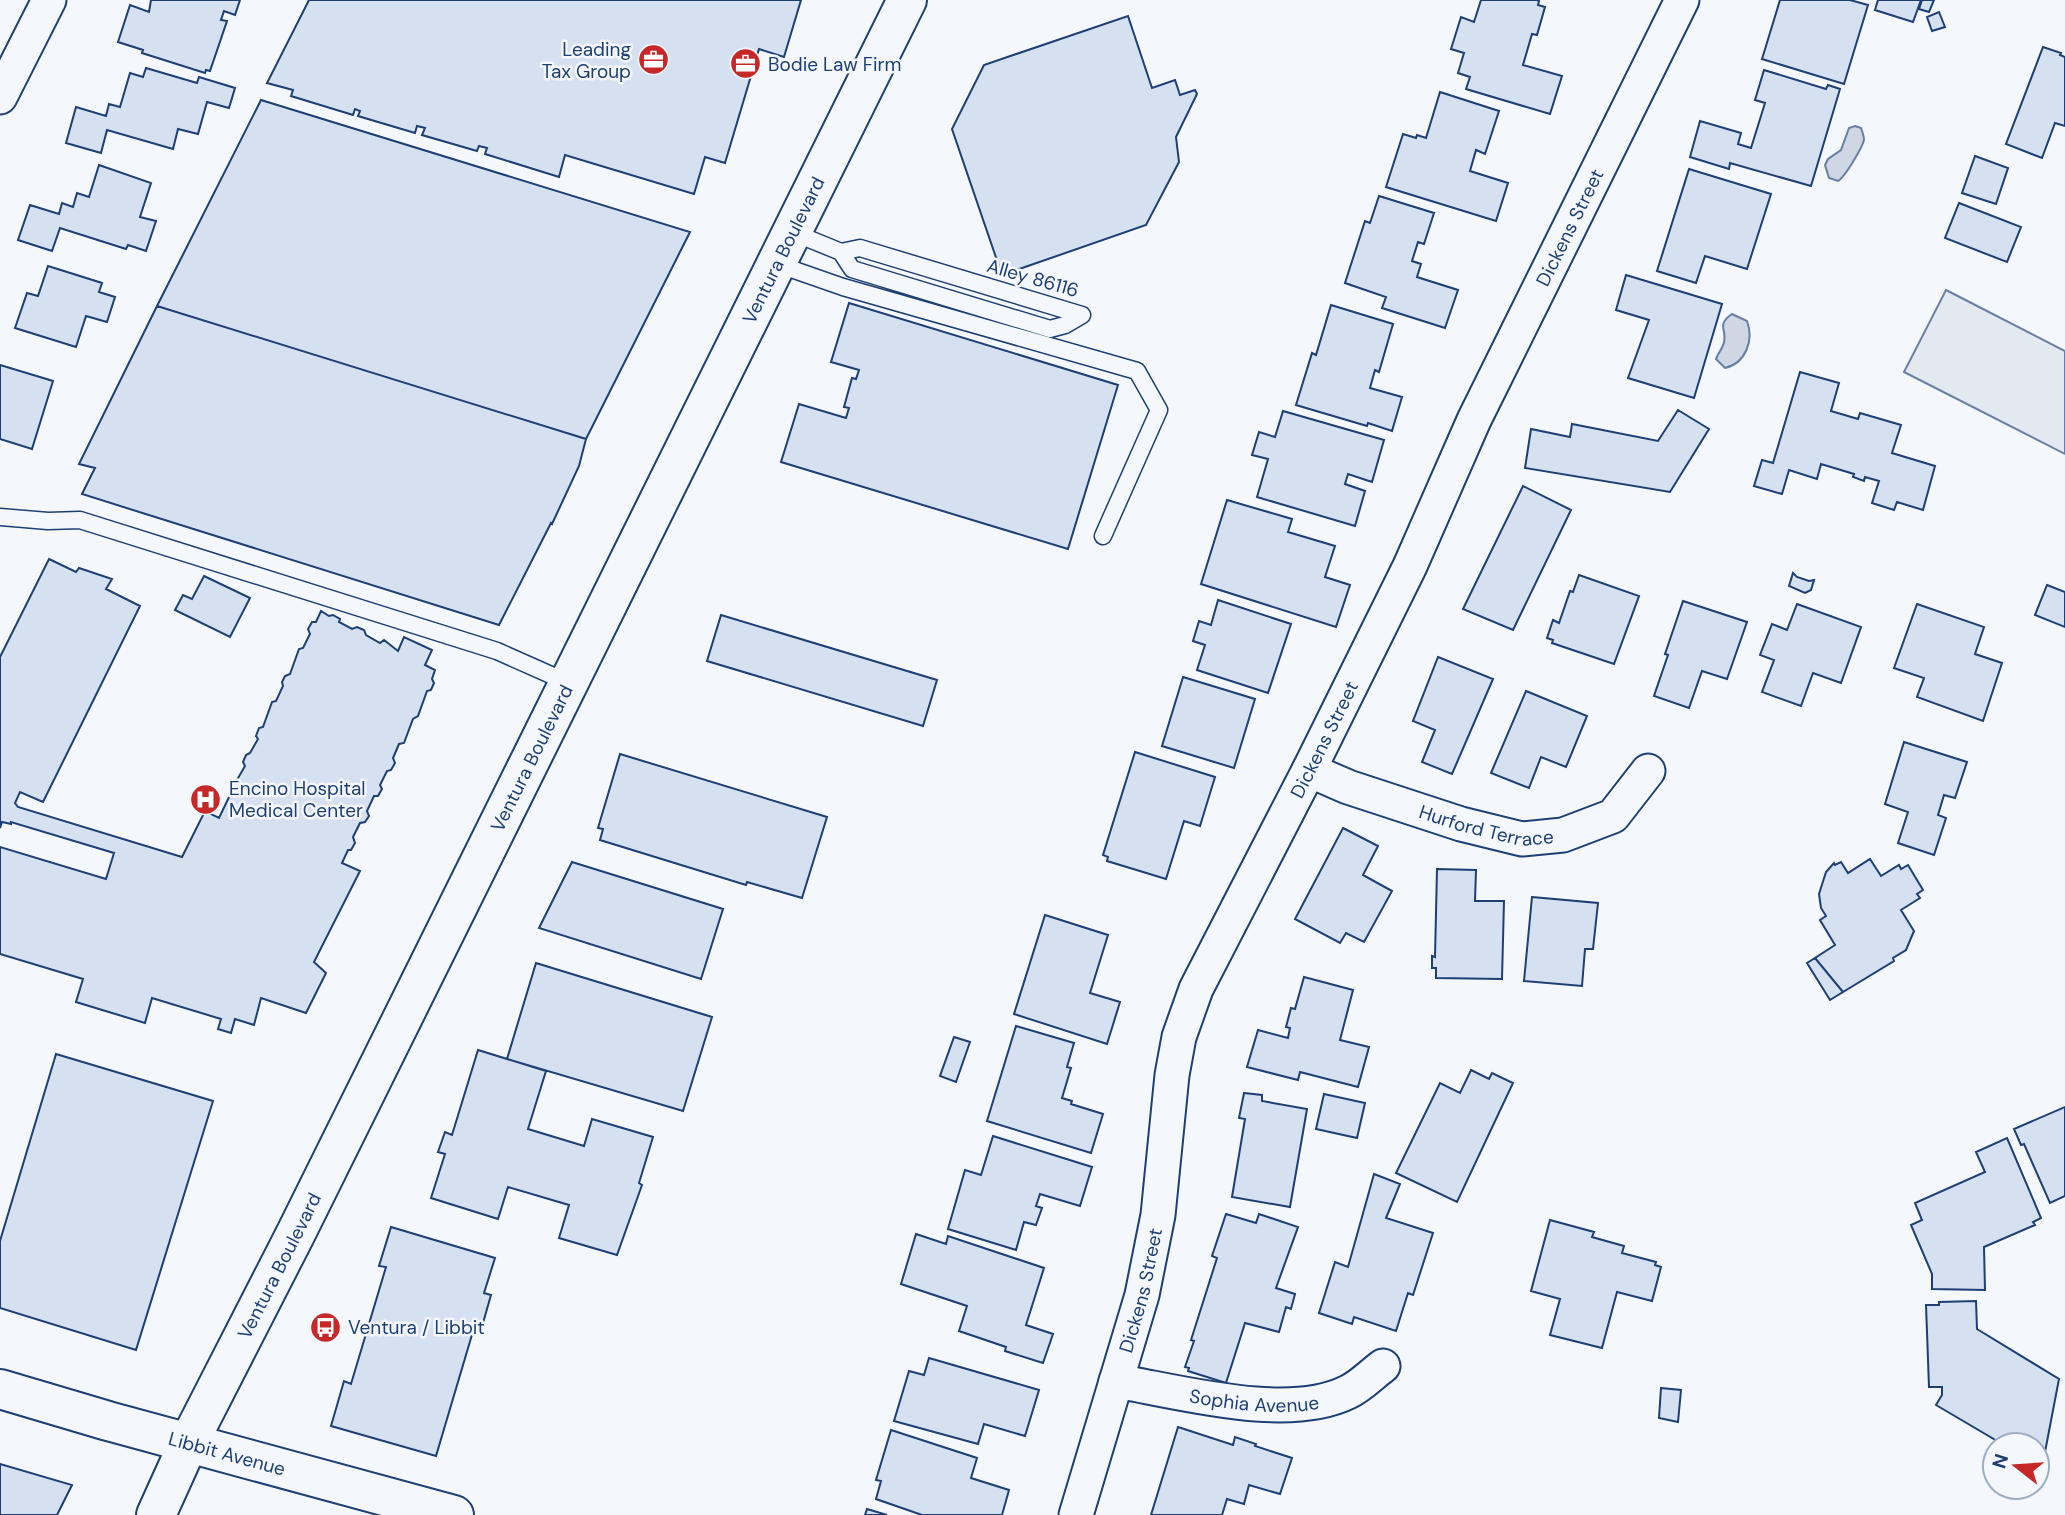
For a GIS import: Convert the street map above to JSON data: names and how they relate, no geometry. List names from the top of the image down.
{
  "streets": {
    "main road": ["Ventura Boulevard", "Libbit Avenue"],
    "street": ["Dickens Street", "Hurford Terrace", "Sophia Avenue"],
    "lane": ["Alley 86116"]
  },
  "crossings": [
    ["Dickens Street", "Hurford Terrace"],
    ["Dickens Street", "Sophia Avenue"],
    ["Ventura Boulevard", "Alley 86116"],
    ["Ventura Boulevard", "Libbit Avenue"]
  ],
  "places": {
    "office": ["Leading Tax Group", "Bodie Law Firm"],
    "hospital": ["Encino Hospital Medical Center"],
    "bus stop": ["Ventura / Libbit"]
  },
  "north": "left"
}
